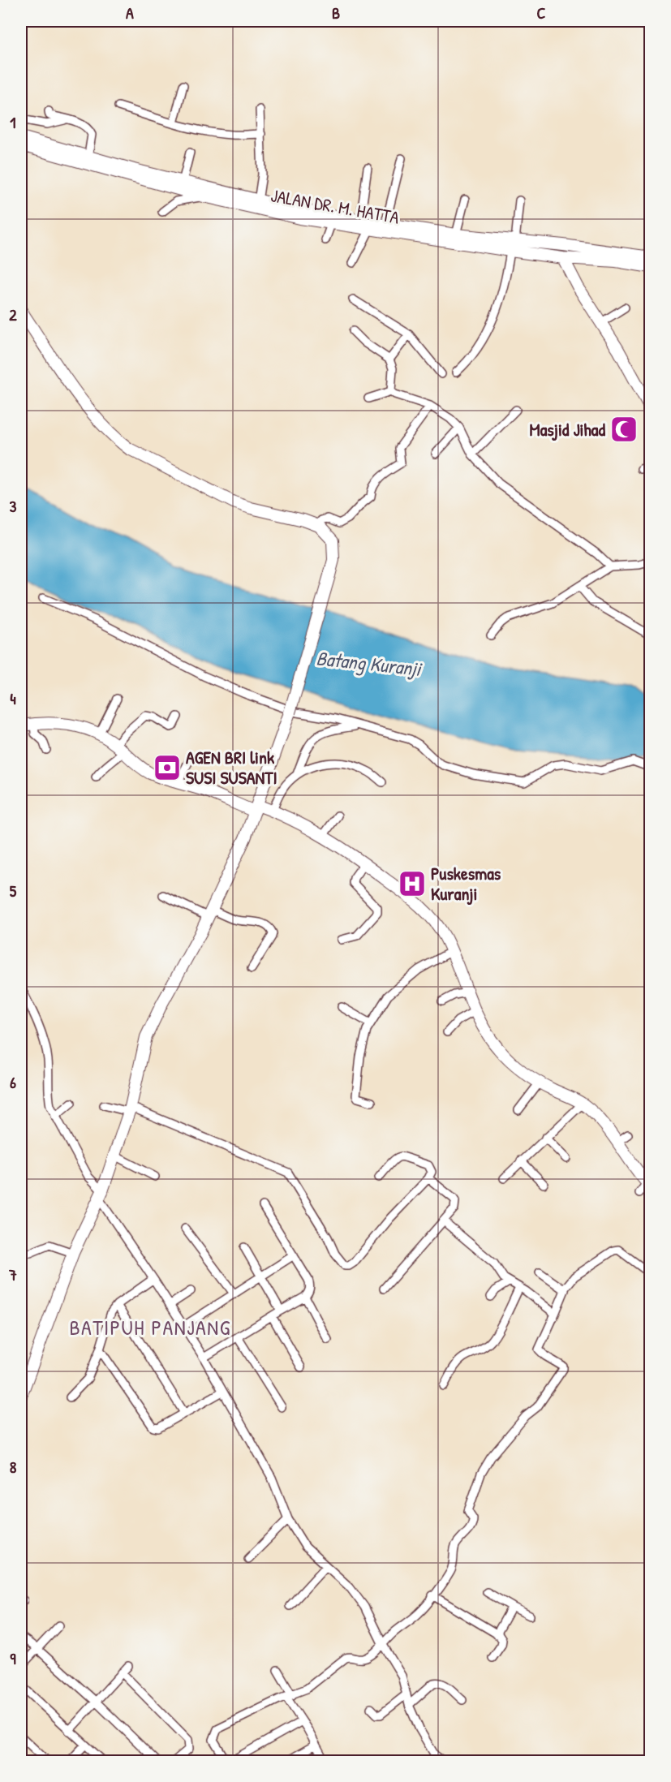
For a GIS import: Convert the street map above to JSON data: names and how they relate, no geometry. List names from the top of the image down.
{
  "streets": {
    "street": ["JALAN DR. M. HATTA"]
  },
  "districts": ["BATIPUH PANJANG"],
  "water": ["Batang Kuranji"],
  "places": {
    "mosque": ["Masjid Jihad"],
    "bank": ["AGEN BRI link SUSI SUSANTI"],
    "hospital": ["Puskesmas Kuranji"]
  },
  "grid": {
    "columns": ["A", "B", "C"],
    "rows": [
      "1",
      "2",
      "3",
      "4",
      "5",
      "6",
      "7",
      "8",
      "9"
    ]
  }
}
